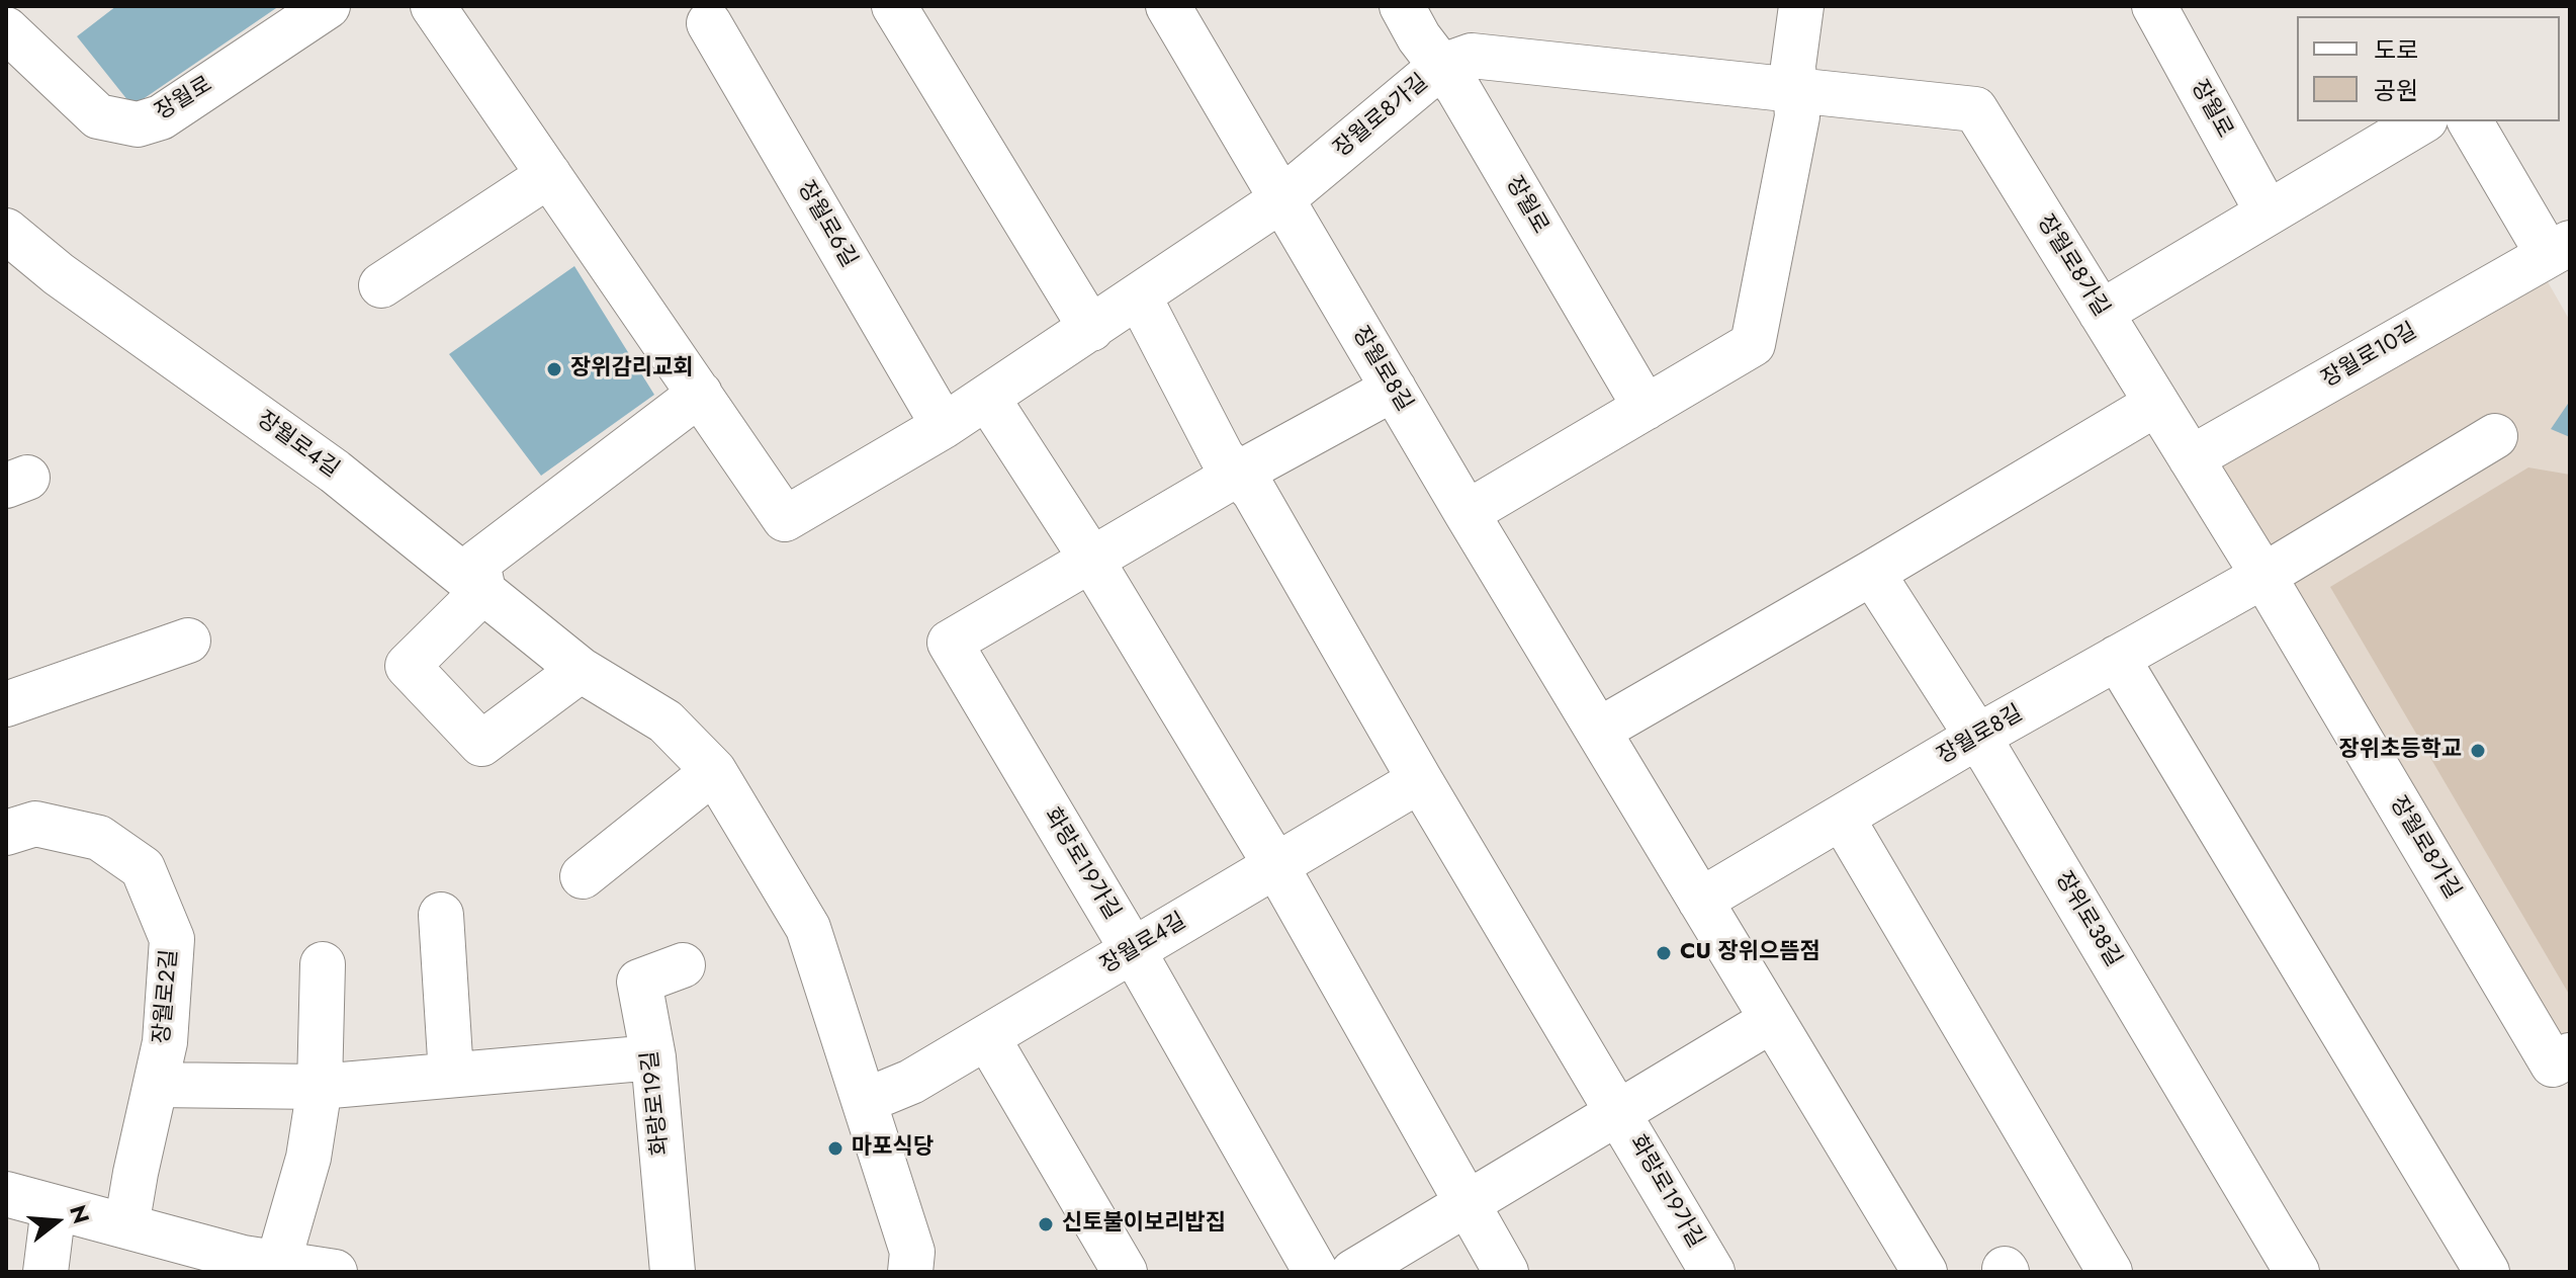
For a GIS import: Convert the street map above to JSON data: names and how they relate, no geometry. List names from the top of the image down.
{
  "streets": {
    "street": [
      "장월로",
      "장월로8가길",
      "장월로6길",
      "장월로10길",
      "장월로8길",
      "장월로4길",
      "화랑로19가길",
      "장위로38길",
      "장월로2길",
      "화랑로19길"
    ]
  },
  "crossings": [
    ["장월로", "장월로8가길"],
    ["장월로8가길", "장월로10길"],
    ["장월로8가길", "장월로8길"],
    ["장월로8길", "화랑로19가길"],
    ["장월로8길", "장위로38길"],
    ["장월로4길", "화랑로19가길"]
  ],
  "places": [
    "장위감리교회",
    "장위초등학교",
    "CU 장위으뜸점",
    "마포식당",
    "신토불이보리밥집"
  ],
  "legend": ["도로", "공원"],
  "north": "right"
}
